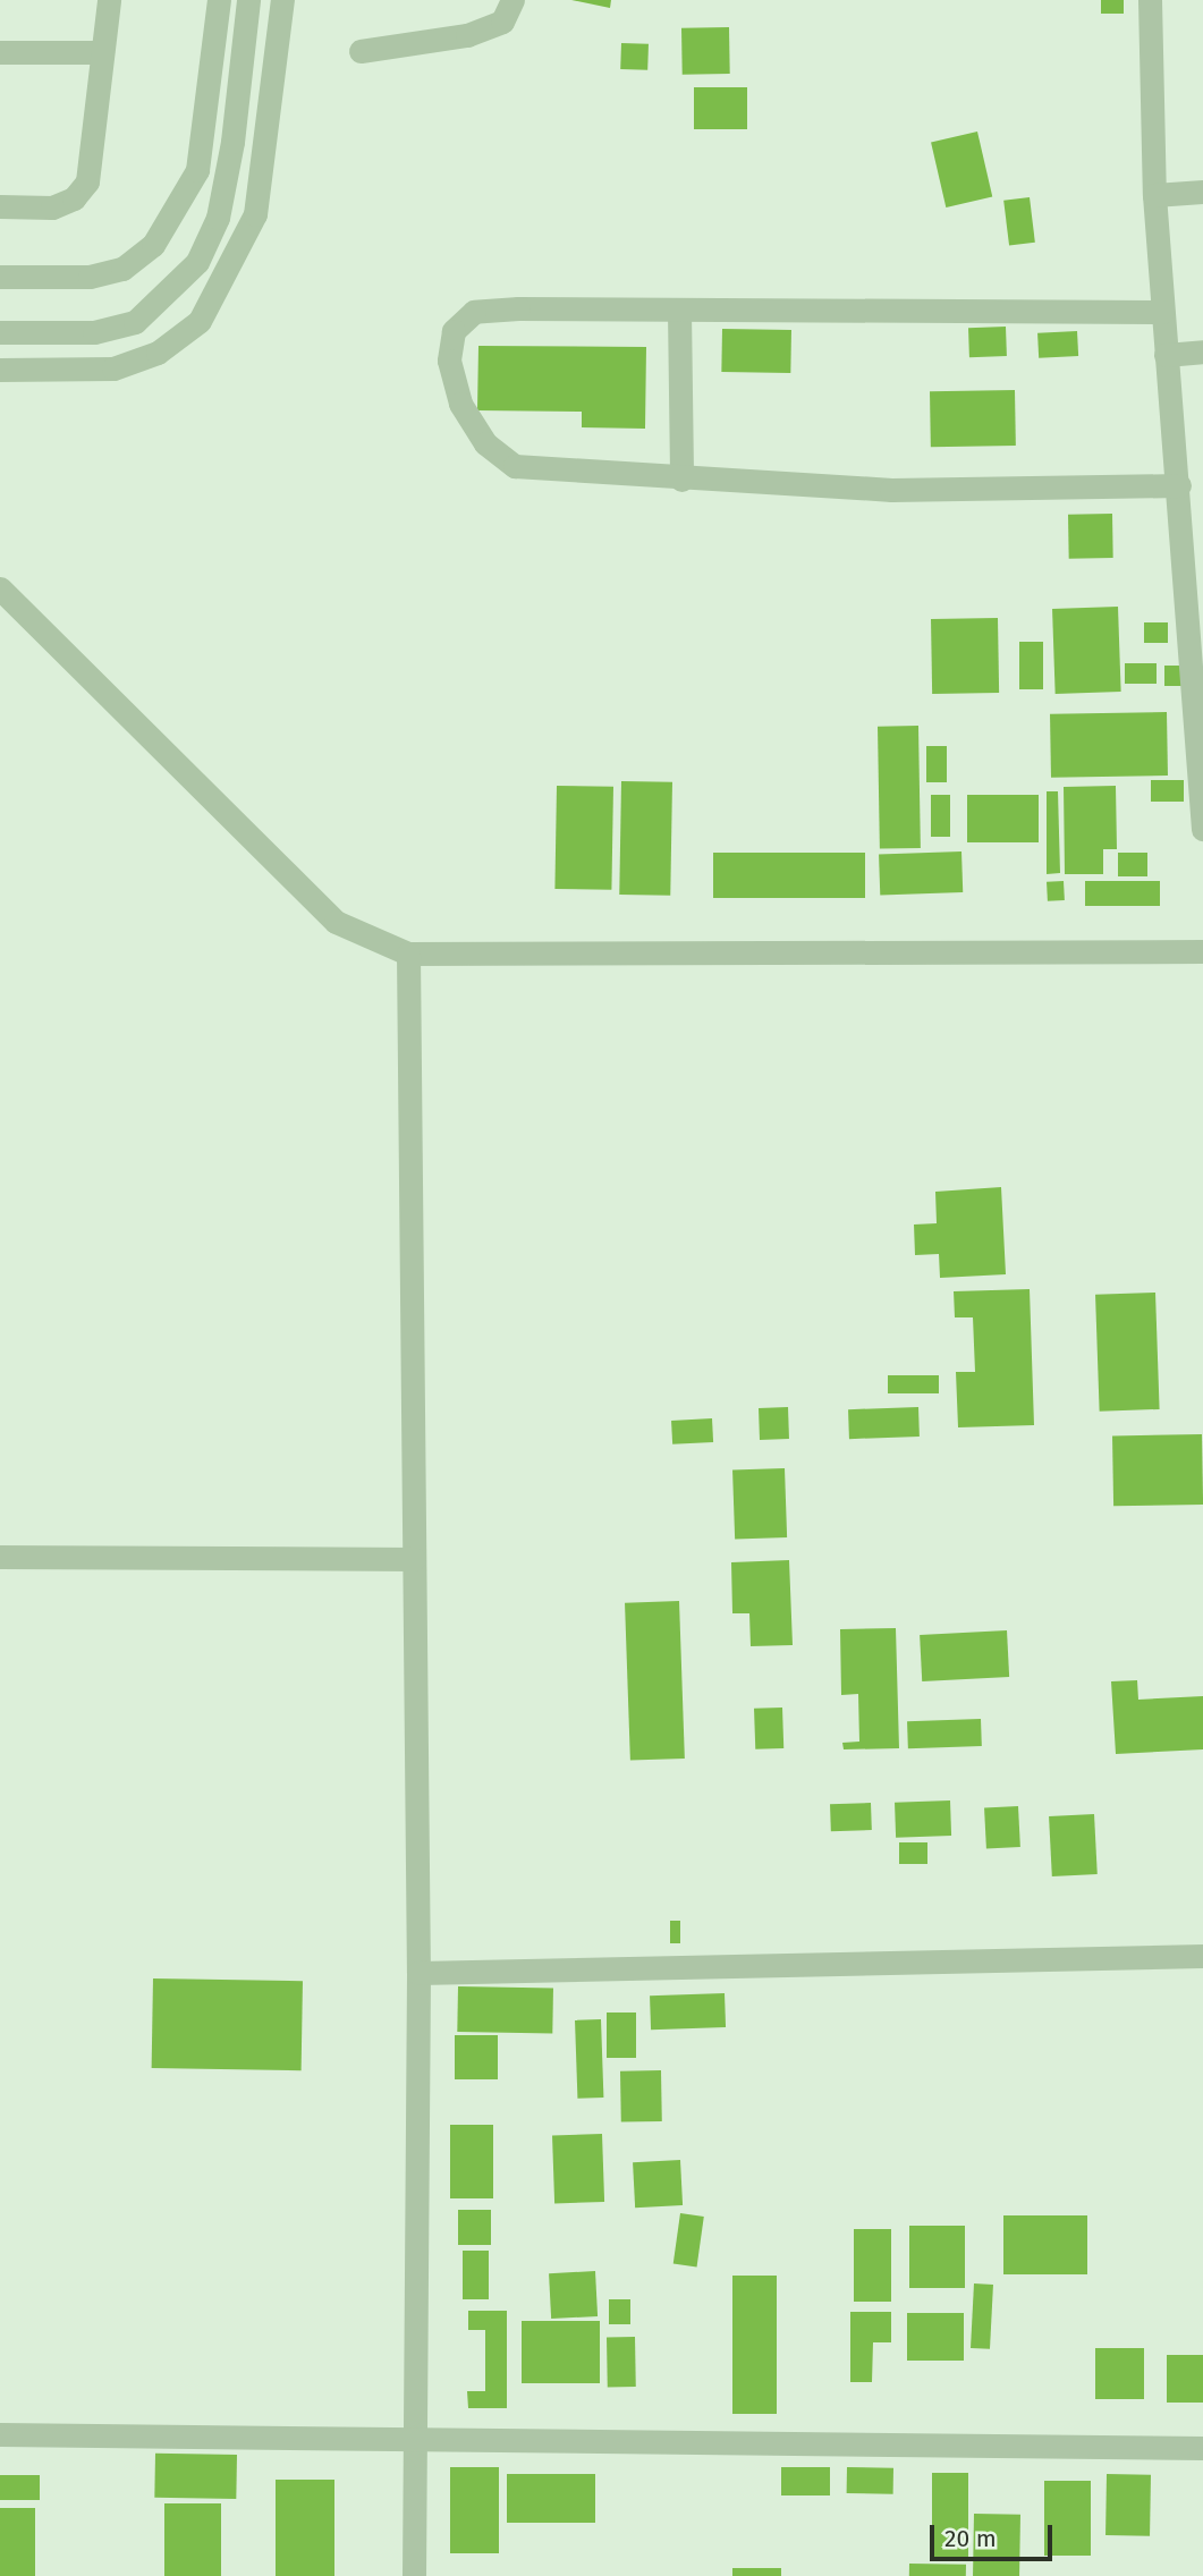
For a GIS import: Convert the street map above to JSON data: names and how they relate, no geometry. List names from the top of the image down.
{
  "scale_bar": "20 m"
}
